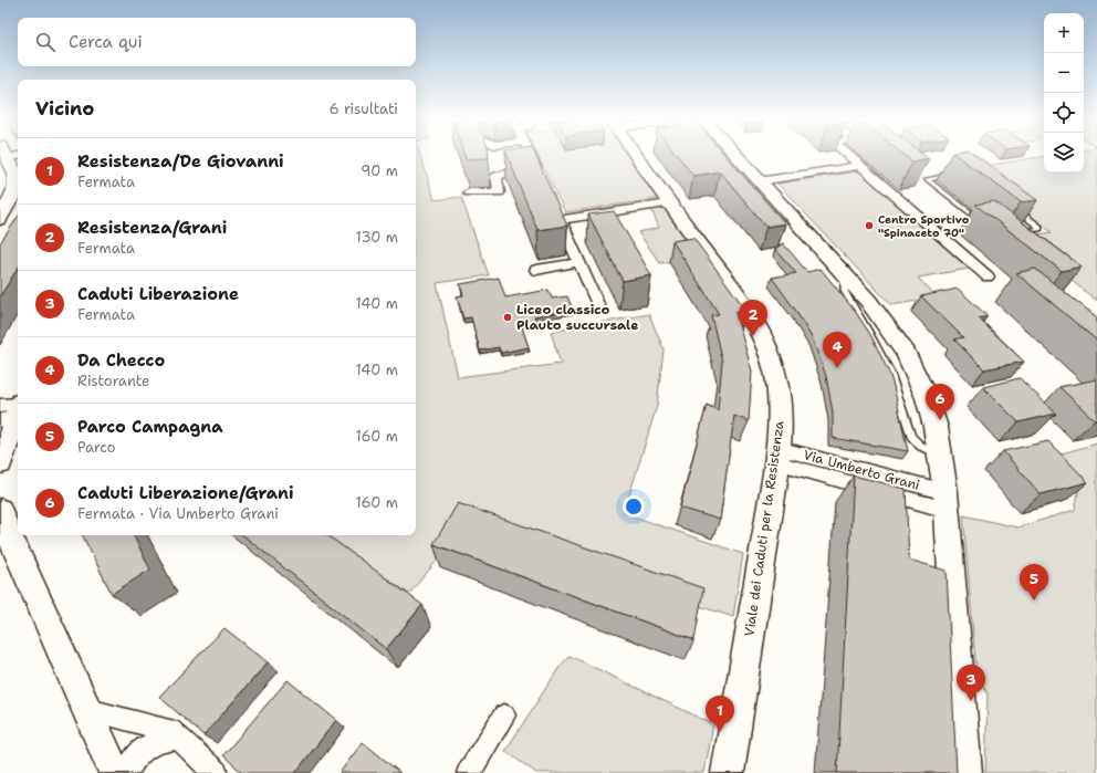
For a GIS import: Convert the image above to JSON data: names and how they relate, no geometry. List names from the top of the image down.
{
  "streets": {
    "street": ["Via Umberto Grani", "Viale dei Caduti per la Resistenza"]
  },
  "crossings": [
    ["Via Umberto Grani", "Viale dei Caduti per la Resistenza"]
  ],
  "places": ["Centro Sportivo \"Spinaceto 70\"", "Liceo classico Plauto succursale"],
  "page": {
    "map_buttons": ["+", "−"],
    "search": "Cerca qui",
    "heading": ["Vicino", "6 risultati"],
    "list": [
      {
        "mark": "1",
        "name": "Resistenza/De Giovanni",
        "note": "Fermata",
        "value": "90 m"
      },
      {
        "mark": "2",
        "name": "Resistenza/Grani",
        "note": "Fermata",
        "value": "130 m"
      },
      {
        "mark": "3",
        "name": "Caduti Liberazione",
        "note": "Fermata",
        "value": "140 m"
      },
      {
        "mark": "4",
        "name": "Da Checco",
        "note": "Ristorante",
        "value": "140 m"
      },
      {
        "mark": "5",
        "name": "Parco Campagna",
        "note": "Parco",
        "value": "160 m"
      },
      {
        "mark": "6",
        "name": "Caduti Liberazione/Grani",
        "note": "Fermata · Via Umberto Grani",
        "value": "160 m"
      }
    ],
    "pins": [
      "2",
      "4",
      "6",
      "5",
      "3",
      "1"
    ]
  }
}
